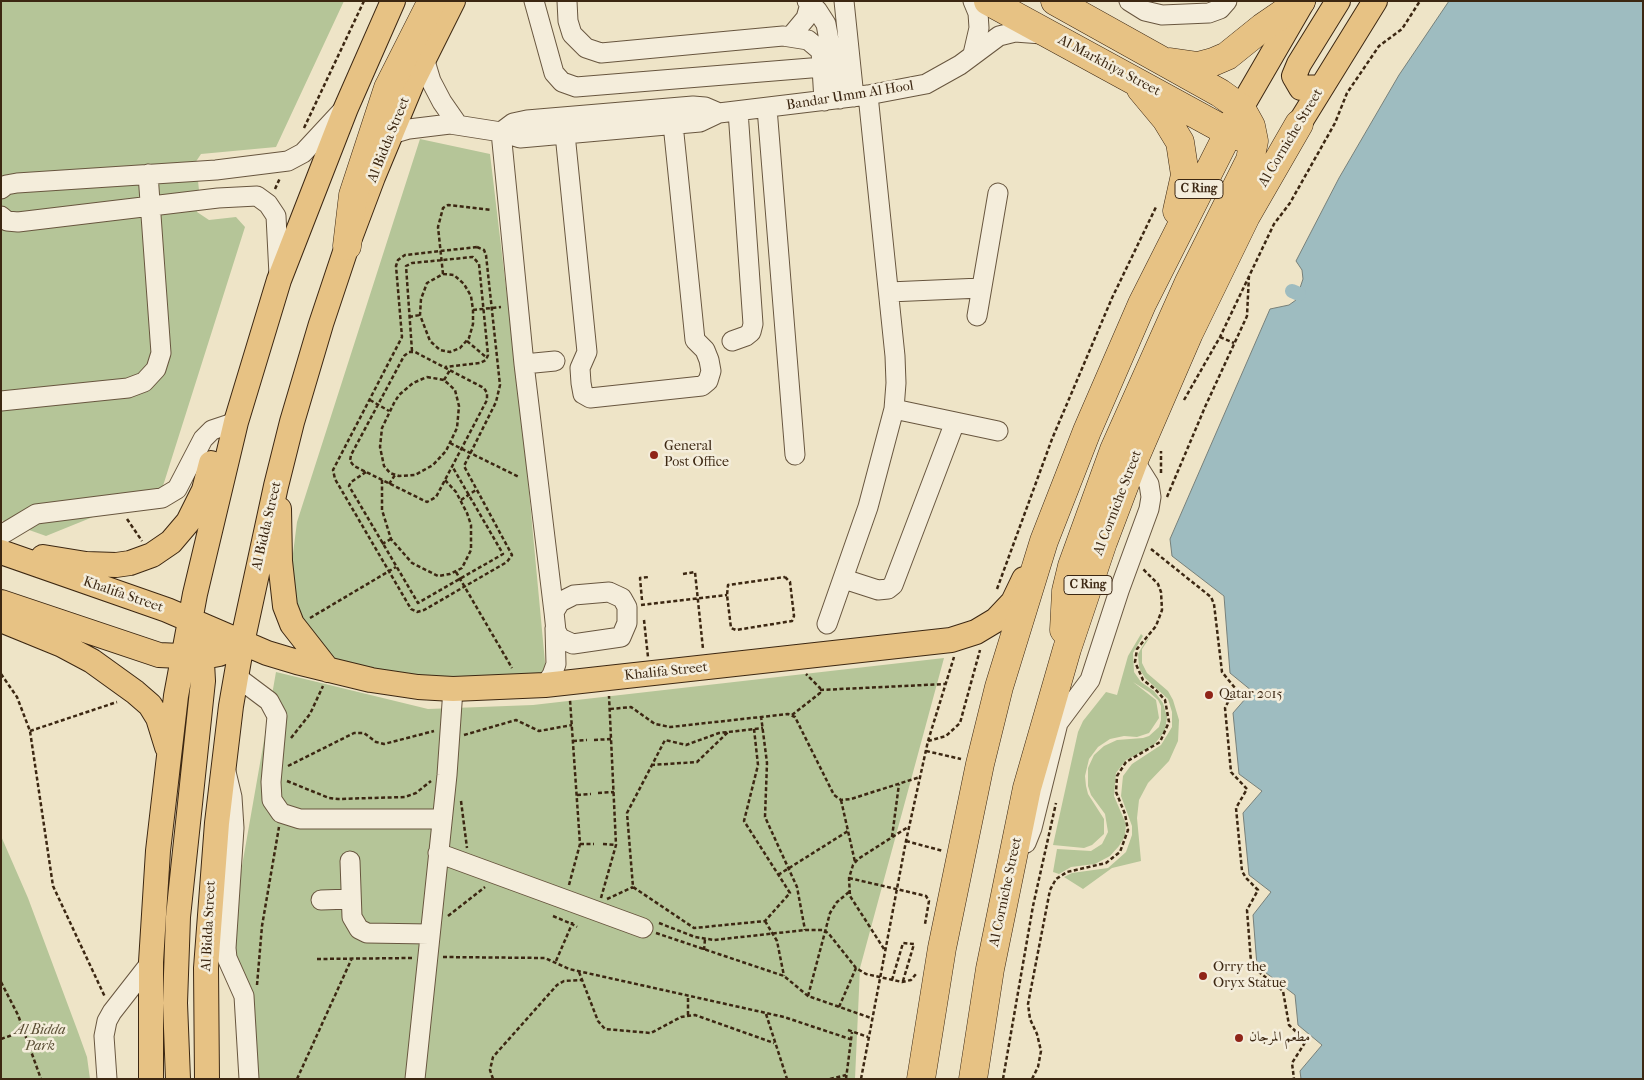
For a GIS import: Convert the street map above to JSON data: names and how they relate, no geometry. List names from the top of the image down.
{
  "streets": {
    "highway": ["Al Markhiya Street", "Al Corniche Street", "C Ring"],
    "main road": ["Al Bidda Street", "Khalifa Street"],
    "street": ["Bandar Umm Al Hool"]
  },
  "crossings": [
    ["Al Markhiya Street", "Bandar Umm Al Hool"],
    ["Al Markhiya Street", "C Ring"],
    ["Bandar Umm Al Hool", "Al Bidda Street"],
    ["Al Bidda Street", "Khalifa Street"],
    ["C Ring", "Khalifa Street"]
  ],
  "parks": ["Al Bidda Park"],
  "places": [
    "General Post Office",
    "Qatar 2015",
    "Orry the Oryx Statue",
    "مطعم المرجان"
  ]
}
